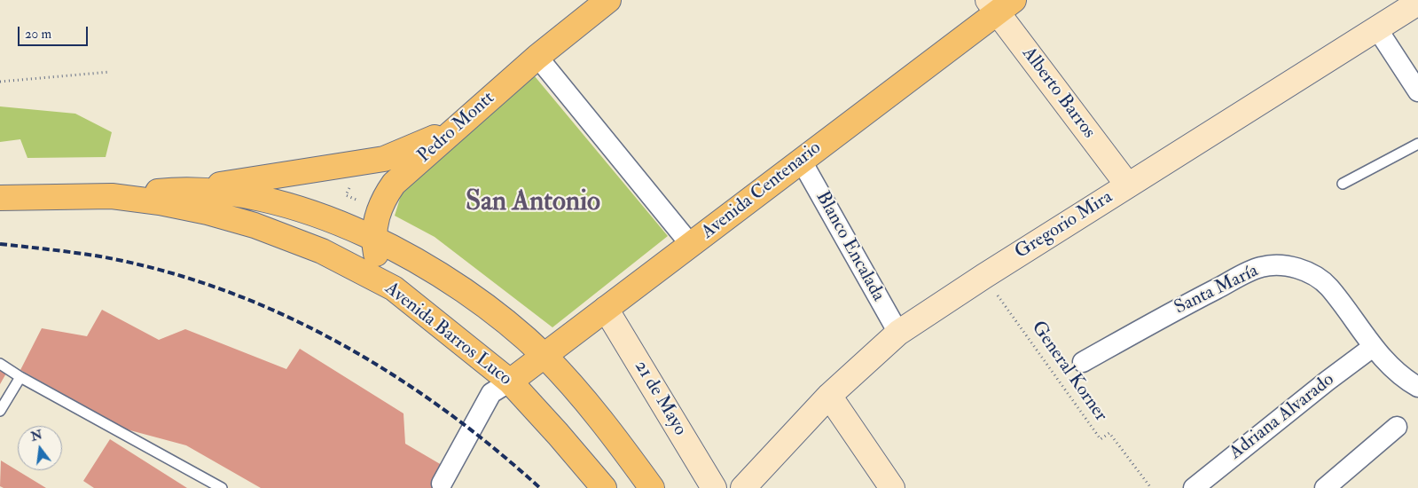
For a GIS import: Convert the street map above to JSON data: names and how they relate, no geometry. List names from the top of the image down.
{
  "streets": {
    "main road": ["Pedro Montt", "Avenida Centenario", "Avenida Barros Luco"],
    "street": [
      "Alberto Barros",
      "Gregorio Mira",
      "Blanco Encalada",
      "Santa María",
      "21 de Mayo",
      "Adriana Alvarado"
    ],
    "path": ["General Korner"]
  },
  "crossings": [
    ["Alberto Barros", "Avenida Centenario"],
    ["Alberto Barros", "Gregorio Mira"],
    ["Pedro Montt", "Avenida Barros Luco"],
    ["Avenida Centenario", "Blanco Encalada"],
    ["Avenida Centenario", "Avenida Barros Luco"],
    ["Avenida Centenario", "21 de Mayo"],
    ["Gregorio Mira", "Blanco Encalada"],
    ["Gregorio Mira", "General Korner"],
    ["Santa María", "Adriana Alvarado"]
  ],
  "districts": ["San Antonio"],
  "scale_bar": "20 m",
  "north": "top"
}
